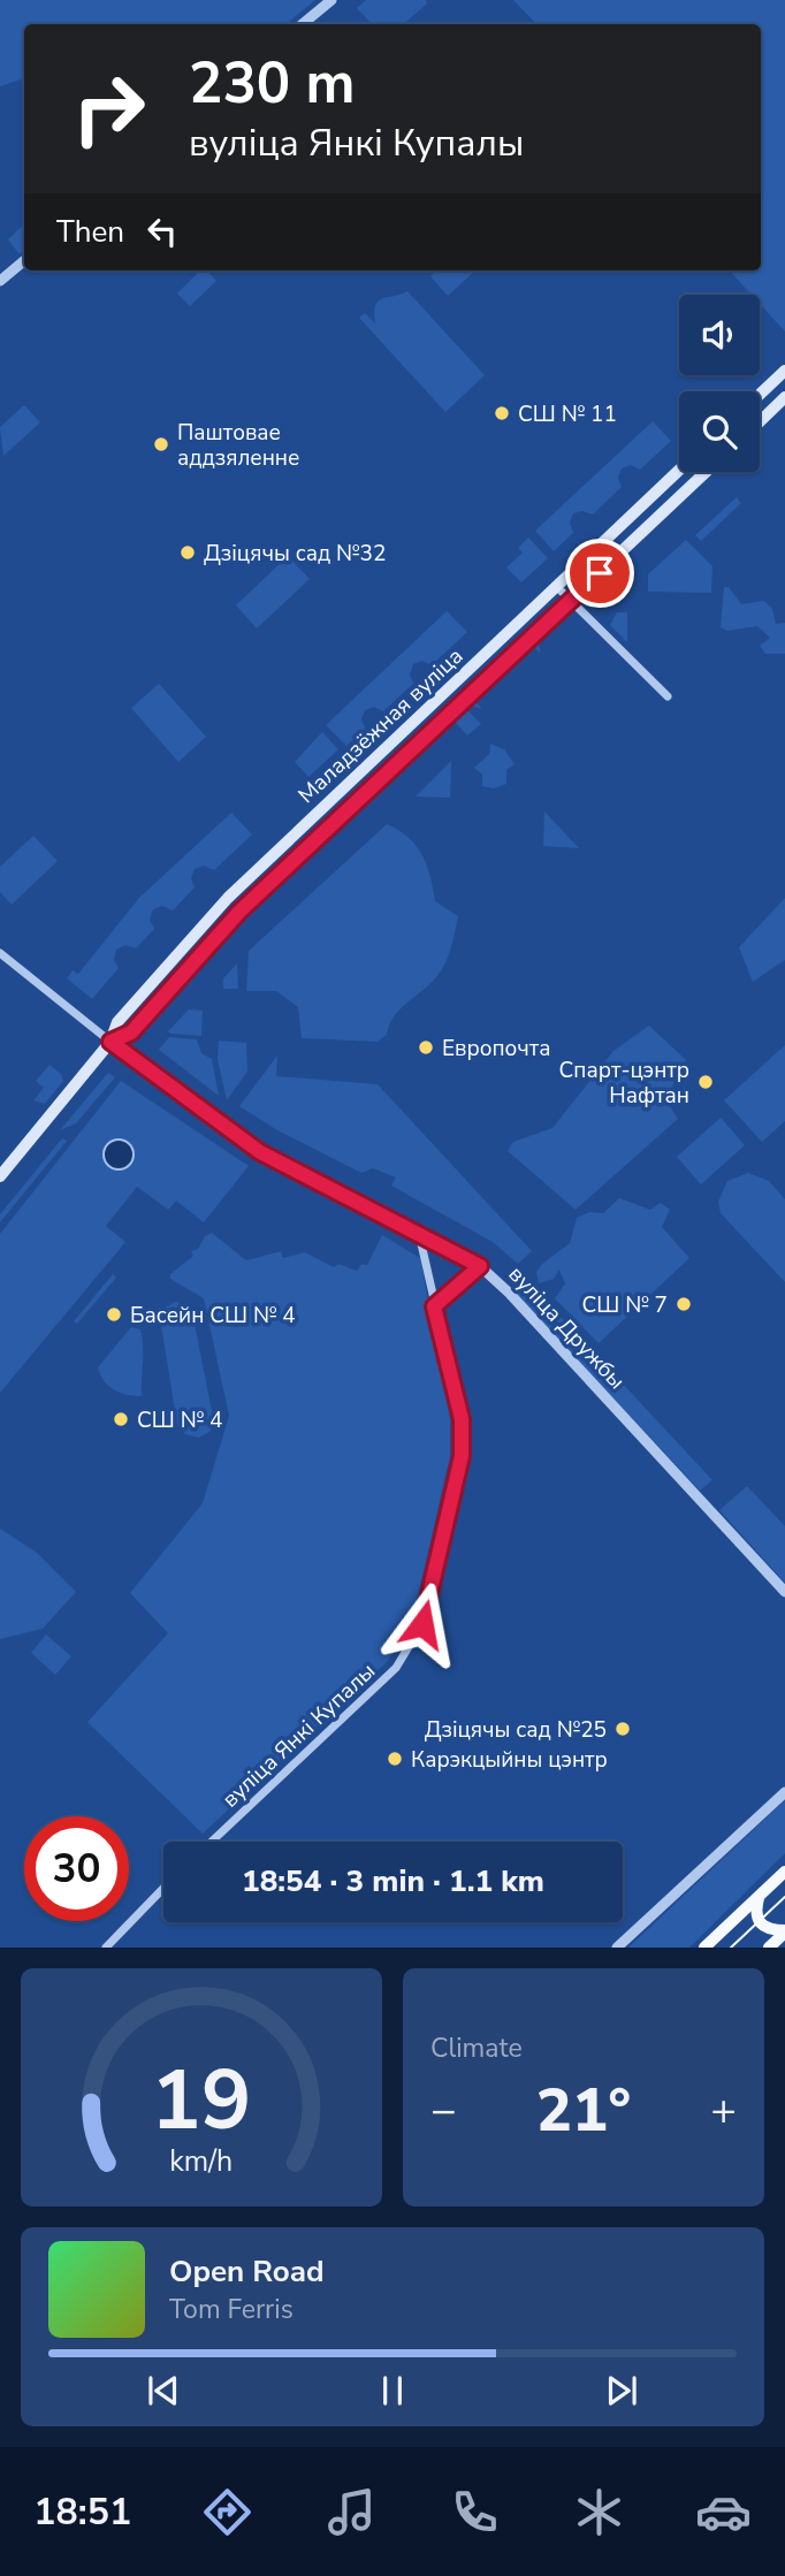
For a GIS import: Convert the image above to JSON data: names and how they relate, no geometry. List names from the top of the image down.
{
  "streets": {
    "main road": ["Маладзёжная вуліца"],
    "street": ["вуліца Дружбы", "вуліца Янкі Купалы"]
  },
  "crossings": [
    ["Маладзёжная вуліца", "вуліца Дружбы"],
    ["вуліца Дружбы", "вуліца Янкі Купалы"]
  ],
  "places": [
    "СШ № 11",
    "Паштовае аддзяленне",
    "Дзіцячы сад №32",
    "Европочта",
    "Спарт-цэнтр Нафтан",
    "СШ № 7",
    "Басейн СШ № 4",
    "СШ № 4",
    "Дзіцячы сад №25",
    "Карэкцыйны цэнтр"
  ],
  "page": {
    "turn": ["230 m", "вуліца Янкі Купалы"],
    "then": "Then",
    "limit": "30",
    "trip": "18:54 · 3 min · 1.1 km",
    "tile": "Climate",
    "heat": ["−", "21°", "+"],
    "song": ["Open Road", "Tom Ferris"],
    "tabs": "18:51",
    "gauge": ["19", "km/h"]
  }
}
